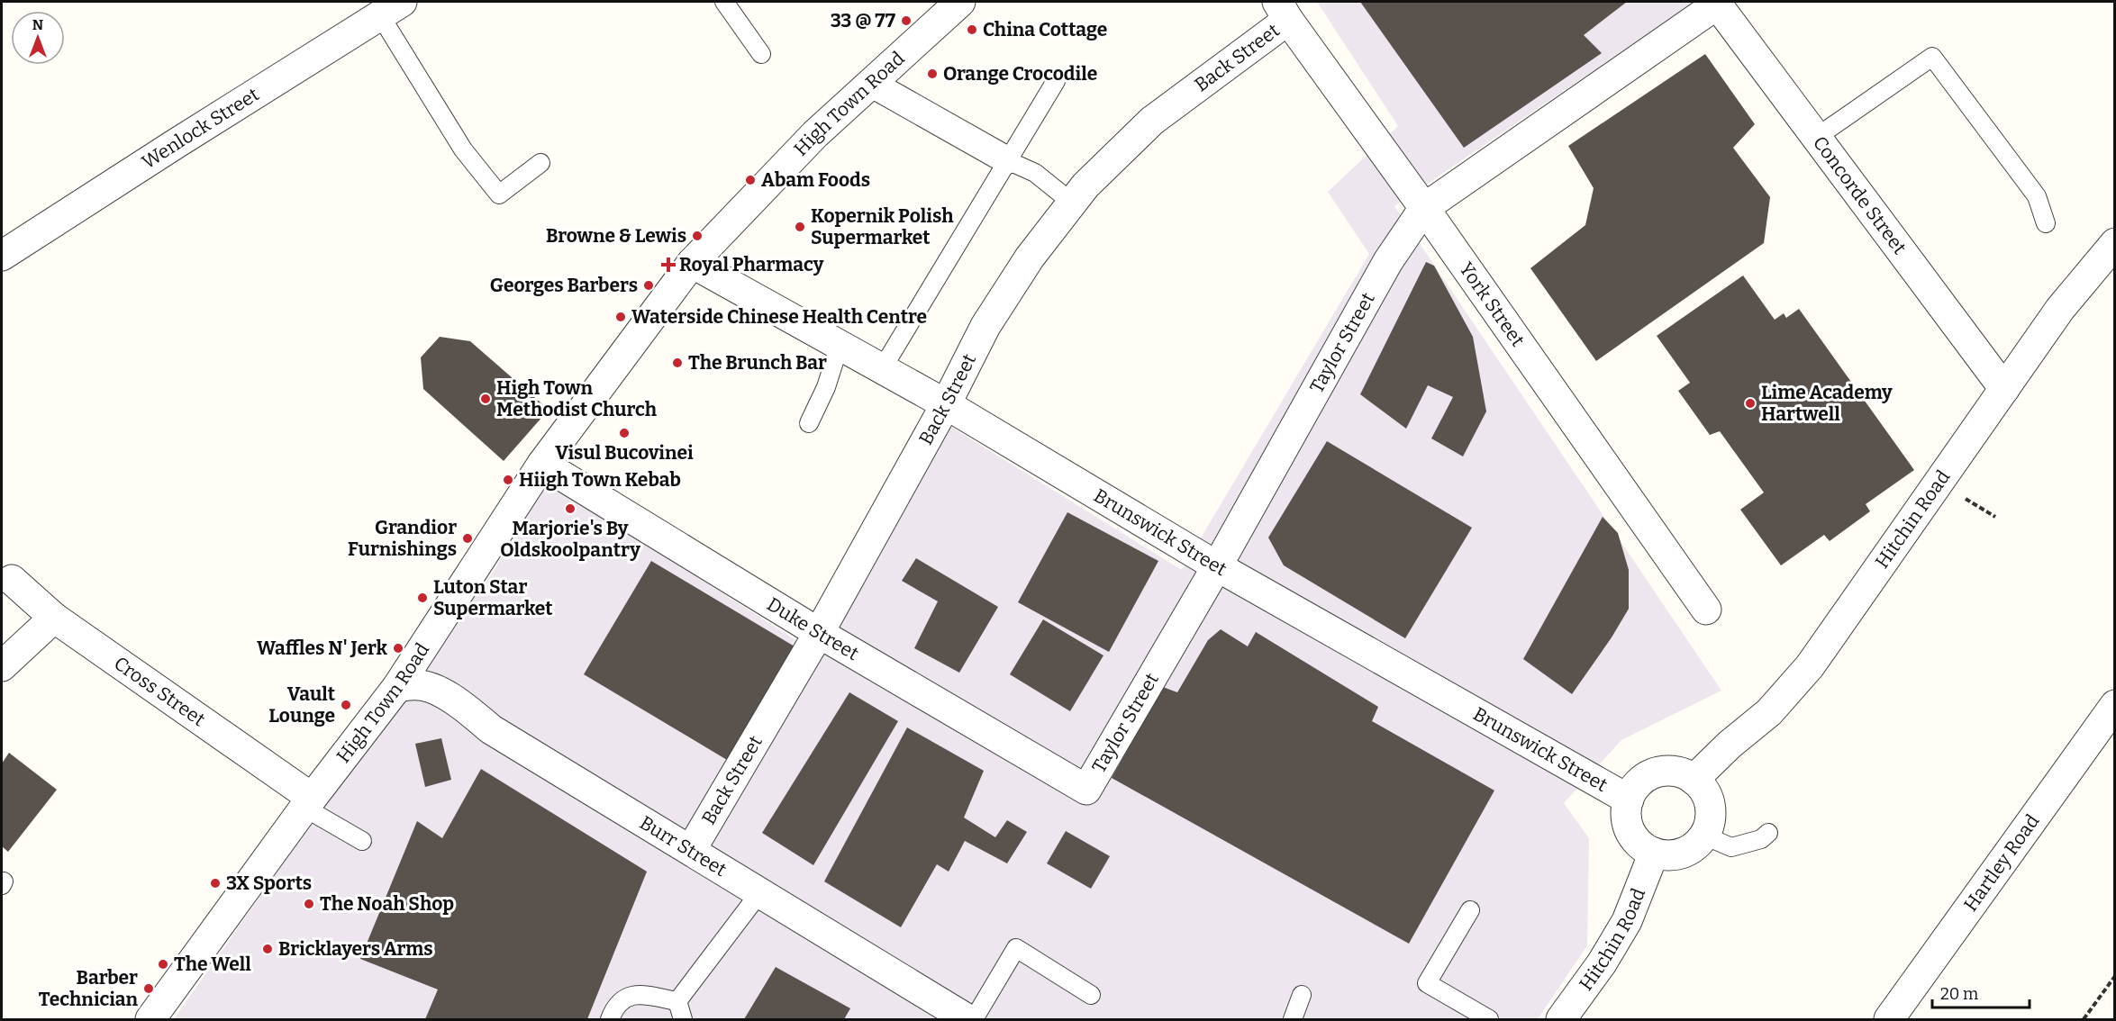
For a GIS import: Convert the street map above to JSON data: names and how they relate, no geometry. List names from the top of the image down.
{
  "streets": {
    "street": [
      "Back Street",
      "High Town Road",
      "Wenlock Street",
      "Concorde Street",
      "York Street",
      "Taylor Street",
      "Hitchin Road",
      "Brunswick Street",
      "Duke Street",
      "Cross Street",
      "Burr Street",
      "Hartley Road"
    ]
  },
  "crossings": [
    ["Back Street", "York Street"],
    ["Back Street", "Brunswick Street"],
    ["Back Street", "Duke Street"],
    ["Back Street", "Burr Street"],
    ["High Town Road", "Brunswick Street"],
    ["High Town Road", "Duke Street"],
    ["High Town Road", "Cross Street"],
    ["High Town Road", "Burr Street"],
    ["Concorde Street", "Taylor Street"],
    ["Concorde Street", "Hitchin Road"],
    ["York Street", "Taylor Street"],
    ["Taylor Street", "Brunswick Street"],
    ["Taylor Street", "Duke Street"],
    ["Hitchin Road", "Brunswick Street"]
  ],
  "places": {
    "other": [
      "33 @ 77",
      "China Cottage",
      "Orange Crocodile",
      "Abam Foods",
      "Kopernik Polish Supermarket",
      "Browne & Lewis",
      "Georges Barbers",
      "Waterside Chinese Health Centre",
      "The Brunch Bar",
      "High Town Methodist Church",
      "Lime Academy Hartwell",
      "Visul Bucovinei",
      "Hiigh Town Kebab",
      "Marjorie's By Oldskoolpantry",
      "Grandior Furnishings",
      "Luton Star Supermarket",
      "Waffles N' Jerk",
      "Vault Lounge",
      "3X Sports",
      "The Noah Shop",
      "Bricklayers Arms",
      "The Well",
      "Barber Technician"
    ],
    "health": ["Royal Pharmacy"]
  },
  "scale_bar": "20 m",
  "north": "top"
}
